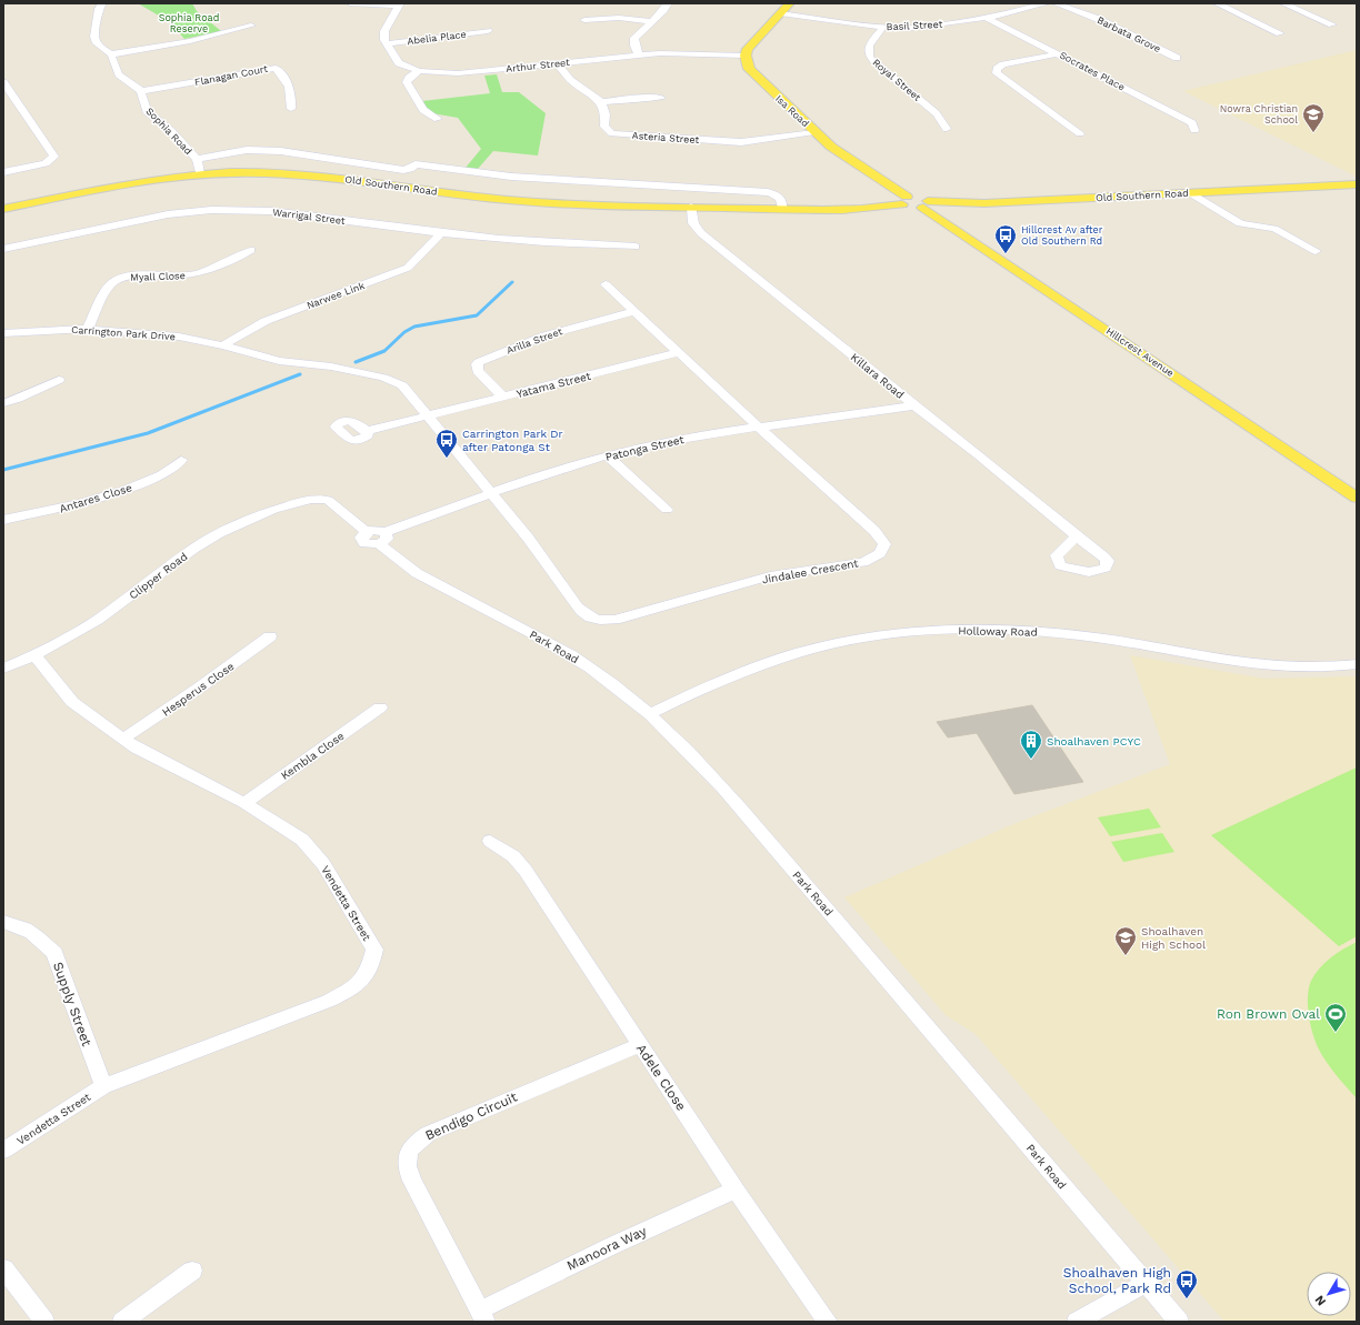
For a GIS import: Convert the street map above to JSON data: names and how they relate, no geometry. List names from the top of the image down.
{
  "streets": {
    "main road": ["Isa Road", "Old Southern Road", "Hillcrest Avenue"],
    "street": [
      "Basil Street",
      "Barbata Grove",
      "Abelia Place",
      "Arthur Street",
      "Socrates Place",
      "Flanagan Court",
      "Royal Street",
      "Sophia Road",
      "Asteria Street",
      "Warrigal Street",
      "Myall Close",
      "Narwee Link",
      "Carrington Park Drive",
      "Arilla Street",
      "Killara Road",
      "Yatama Street",
      "Patonga Street",
      "Antares Close",
      "Jindalee Crescent",
      "Clipper Road",
      "Holloway Road",
      "Park Road",
      "Hesperus Close",
      "Kembla Close",
      "Vendetta Street",
      "Supply Street",
      "Adele Close",
      "Bendigo Circuit",
      "Manoora Way"
    ]
  },
  "crossings": [
    ["Basil Street", "Socrates Place"],
    ["Basil Street", "Royal Street"],
    ["Abelia Place", "Arthur Street"],
    ["Arthur Street", "Isa Road"],
    ["Flanagan Court", "Sophia Road"],
    ["Isa Road", "Asteria Street"],
    ["Isa Road", "Old Southern Road"],
    ["Sophia Road", "Old Southern Road"],
    ["Old Southern Road", "Hillcrest Avenue"],
    ["Old Southern Road", "Killara Road"],
    ["Warrigal Street", "Narwee Link"],
    ["Myall Close", "Carrington Park Drive"],
    ["Narwee Link", "Carrington Park Drive"],
    ["Carrington Park Drive", "Yatama Street"],
    ["Carrington Park Drive", "Patonga Street"],
    ["Carrington Park Drive", "Jindalee Crescent"],
    ["Arilla Street", "Yatama Street"],
    ["Arilla Street", "Jindalee Crescent"],
    ["Killara Road", "Patonga Street"],
    ["Yatama Street", "Jindalee Crescent"],
    ["Patonga Street", "Jindalee Crescent"],
    ["Patonga Street", "Park Road"],
    ["Clipper Road", "Park Road"],
    ["Clipper Road", "Vendetta Street"],
    ["Holloway Road", "Park Road"],
    ["Hesperus Close", "Vendetta Street"],
    ["Kembla Close", "Vendetta Street"],
    ["Vendetta Street", "Supply Street"],
    ["Adele Close", "Bendigo Circuit"],
    ["Adele Close", "Manoora Way"],
    ["Bendigo Circuit", "Manoora Way"]
  ],
  "parks": ["Sophia Road Reserve"],
  "places": {
    "school or university": ["Nowra Christian School", "Shoalhaven High School"],
    "bus stop": ["Hillcrest Av after Old Southern Rd", "Carrington Park Dr after Patonga St", "Shoalhaven High School, Park Rd"],
    "building": ["Shoalhaven PCYC"],
    "sports": ["Ron Brown Oval"]
  },
  "north": "bottom left"
}
